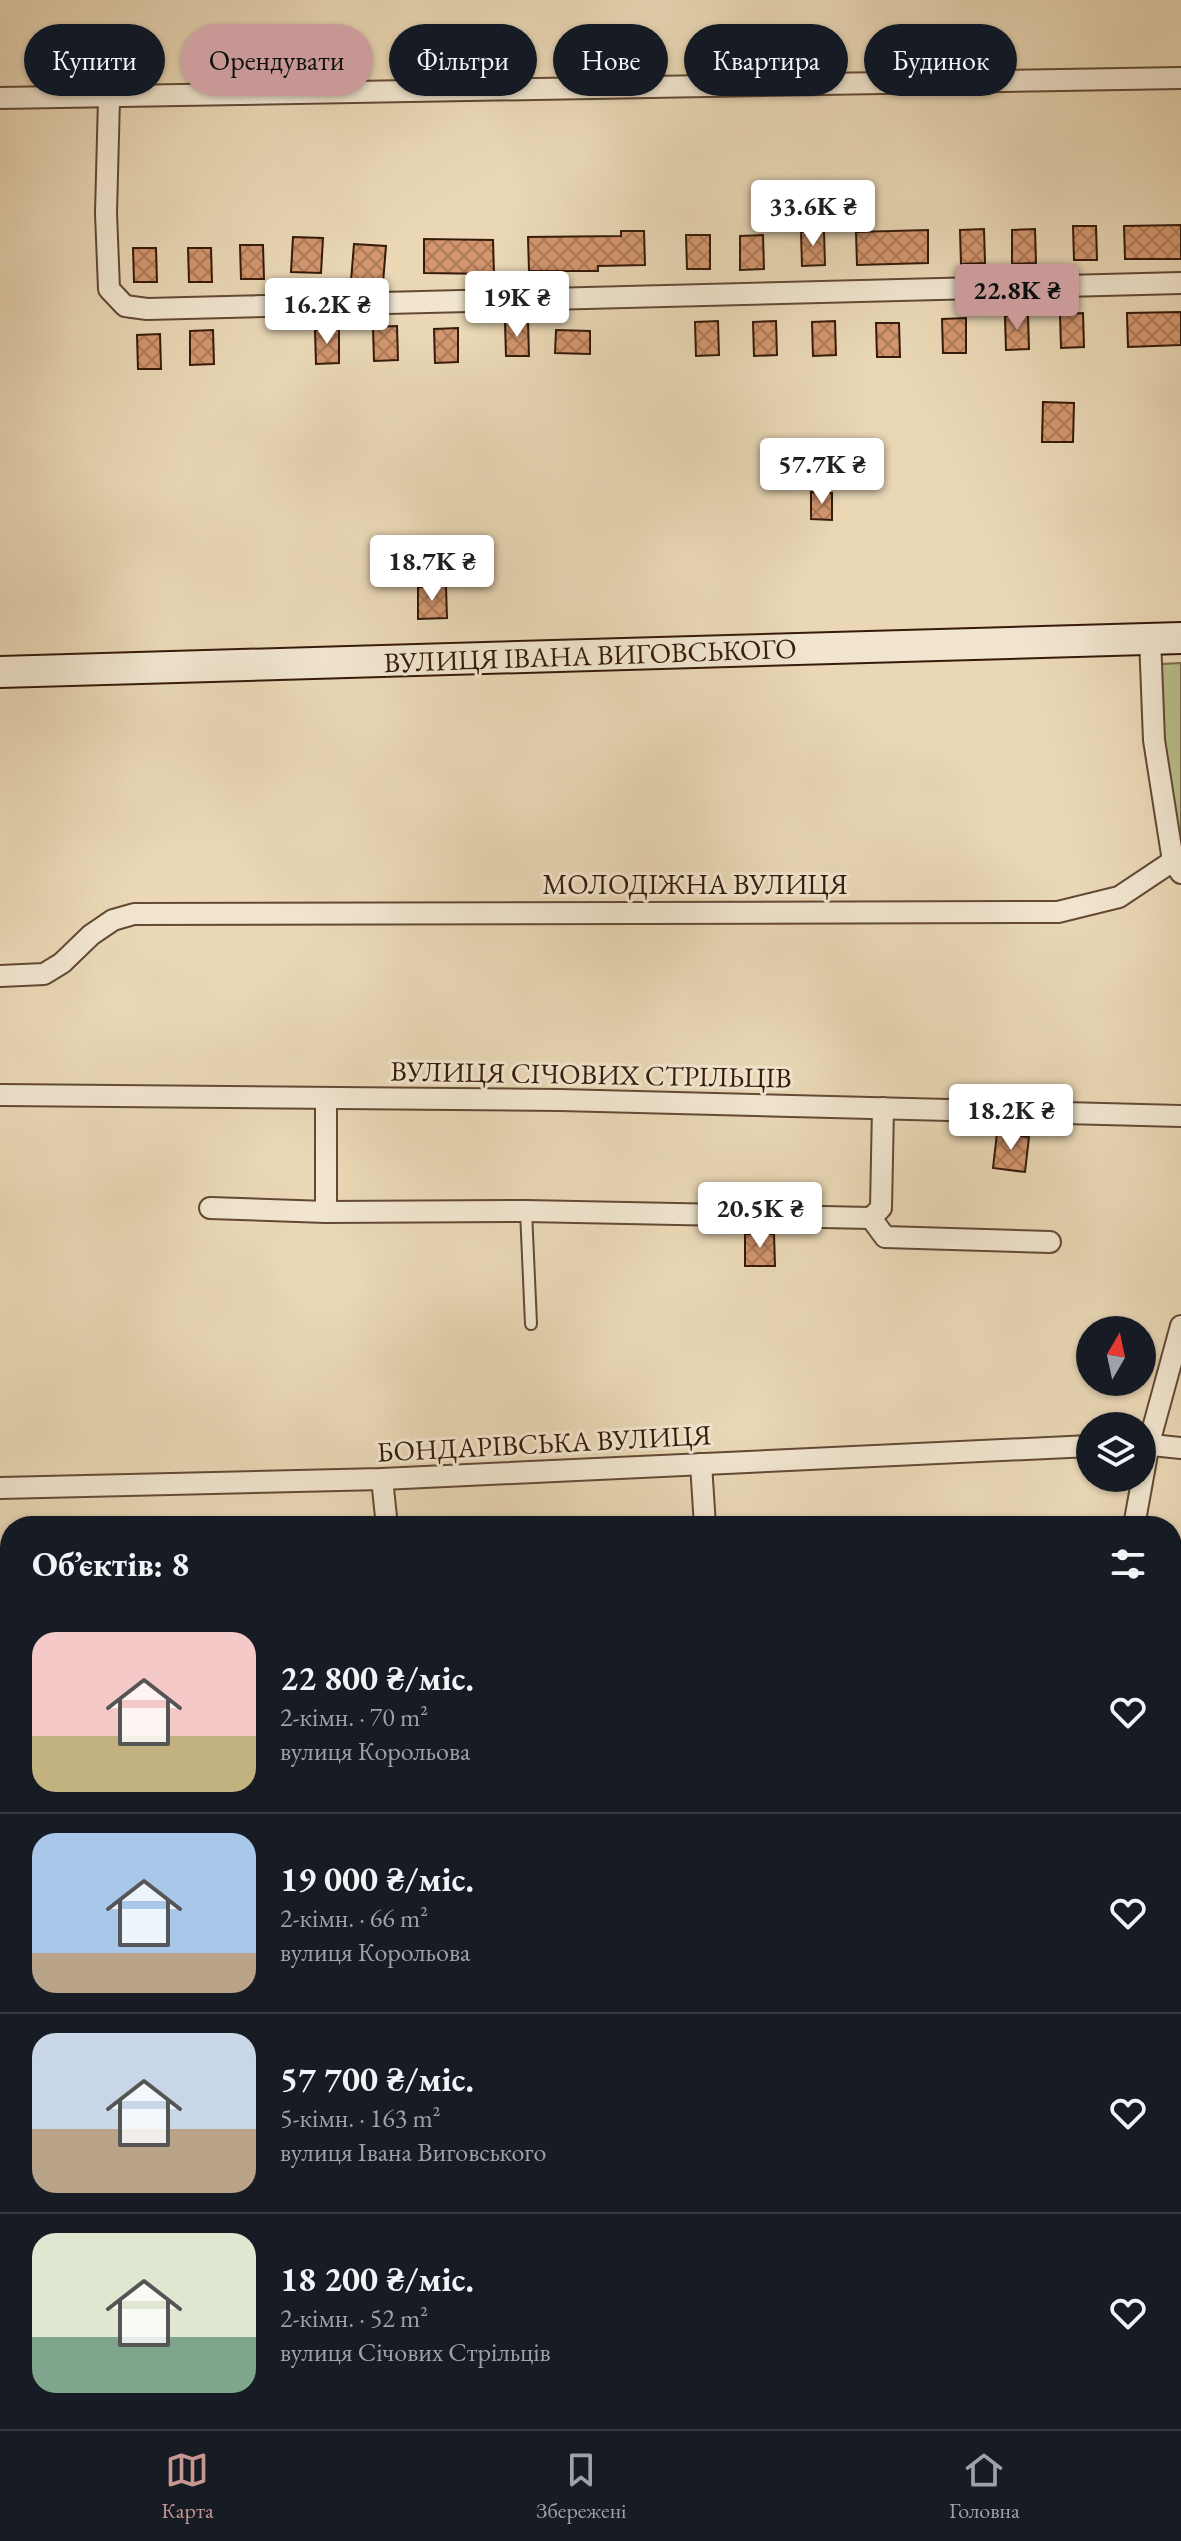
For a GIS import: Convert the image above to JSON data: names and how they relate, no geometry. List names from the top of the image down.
{
  "streets": {
    "street": [
      "ВУЛИЦЯ ІВАНА ВИГОВСЬКОГО",
      "МОЛОДІЖНА ВУЛИЦЯ",
      "ВУЛИЦЯ СІЧОВИХ СТРІЛЬЦІВ",
      "БОНДАРІВСЬКА ВУЛИЦЯ"
    ]
  },
  "crossings": [
    ["ВУЛИЦЯ ІВАНА ВИГОВСЬКОГО", "МОЛОДІЖНА ВУЛИЦЯ"]
  ],
  "north": "top",
  "page": {
    "chip": [
      "Купити",
      "Орендувати",
      "Фільтри",
      "Нове",
      "Квартира",
      "Будинок"
    ],
    "price": [
      "33.6K ₴",
      "22.8K ₴",
      "19K ₴",
      "16.2K ₴",
      "57.7K ₴",
      "18.7K ₴",
      "18.2K ₴",
      "20.5K ₴"
    ],
    "heading": "Об’єктів: 8",
    "list": [
      {
        "name": "22 800 ₴/міс.",
        "note": "2-кімн. · 70 m² · вулиця Корольова"
      },
      {
        "name": "19 000 ₴/міс.",
        "note": "2-кімн. · 66 m² · вулиця Корольова"
      },
      {
        "name": "57 700 ₴/міс.",
        "note": "5-кімн. · 163 m² · вулиця Івана Виговського"
      },
      {
        "name": "18 200 ₴/міс.",
        "note": "2-кімн. · 52 m² · вулиця Січових Стрільців"
      }
    ],
    "tabs": ["Карта", "Збережені", "Головна"]
  }
}
